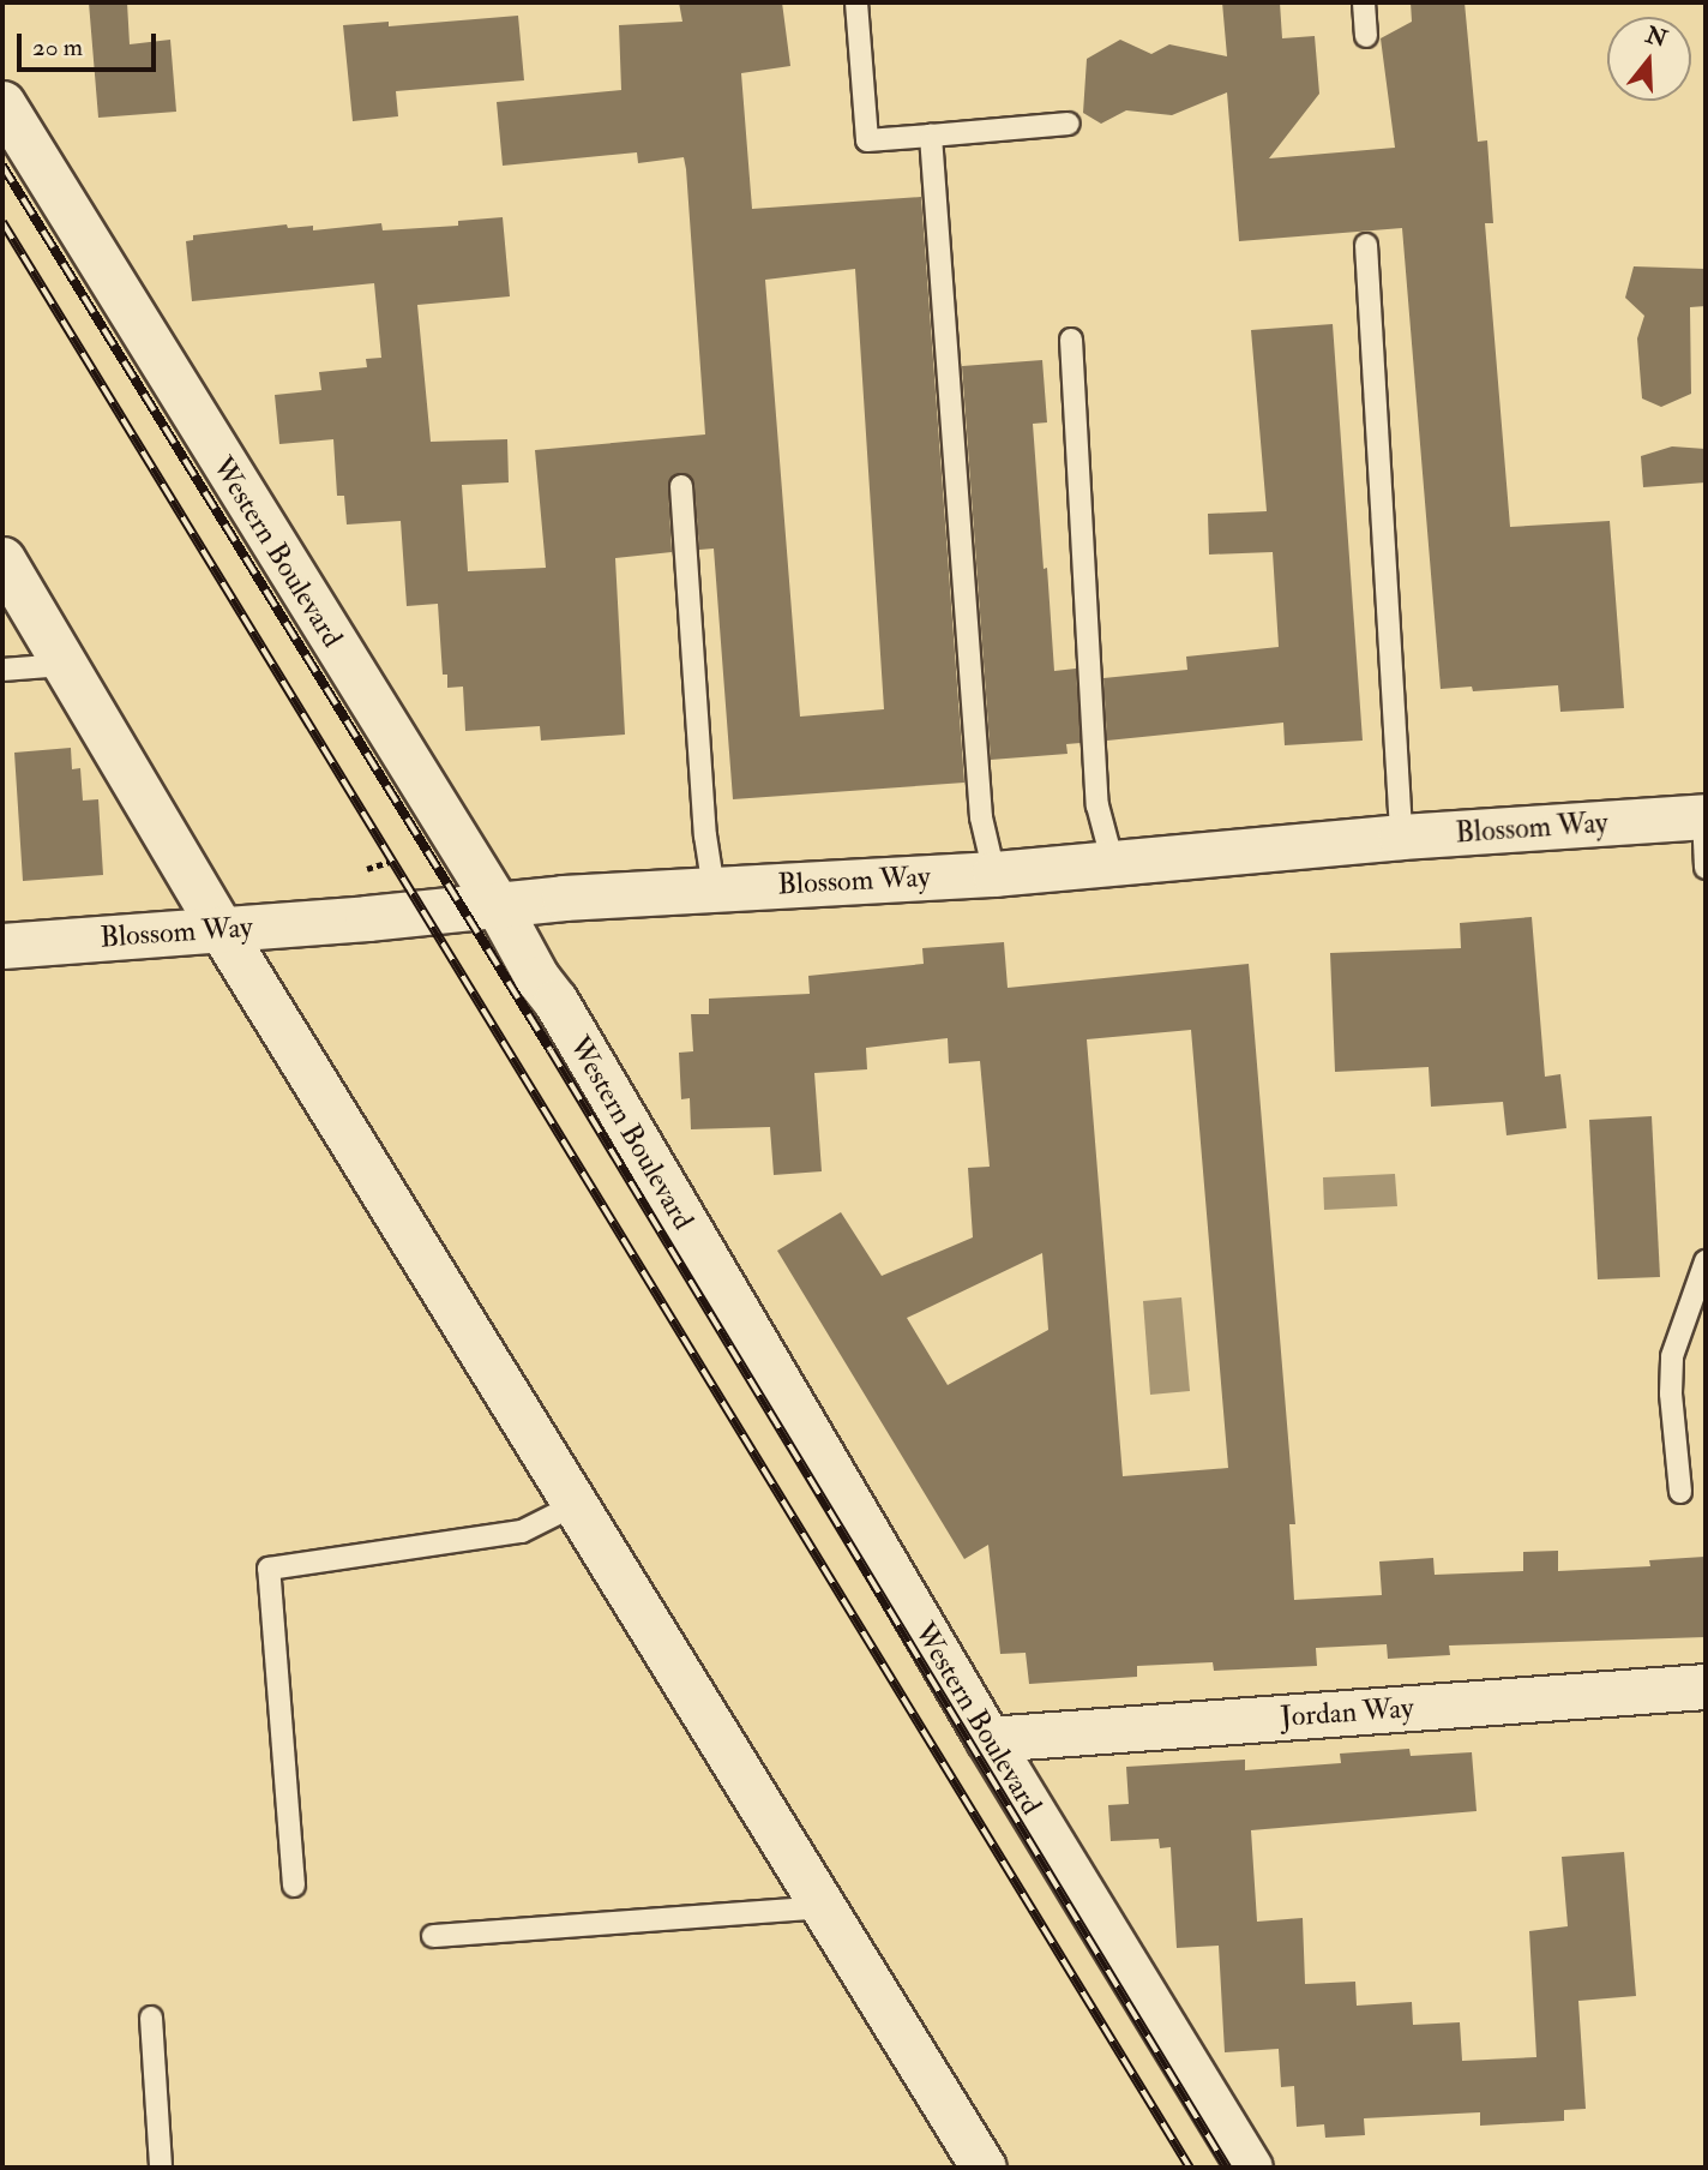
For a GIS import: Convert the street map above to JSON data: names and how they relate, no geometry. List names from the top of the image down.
{
  "streets": {
    "street": ["Western Boulevard", "Blossom Way", "Jordan Way"]
  },
  "crossings": [
    ["Western Boulevard", "Blossom Way"],
    ["Western Boulevard", "Jordan Way"]
  ],
  "scale_bar": "20 m",
  "north": "top"
}
